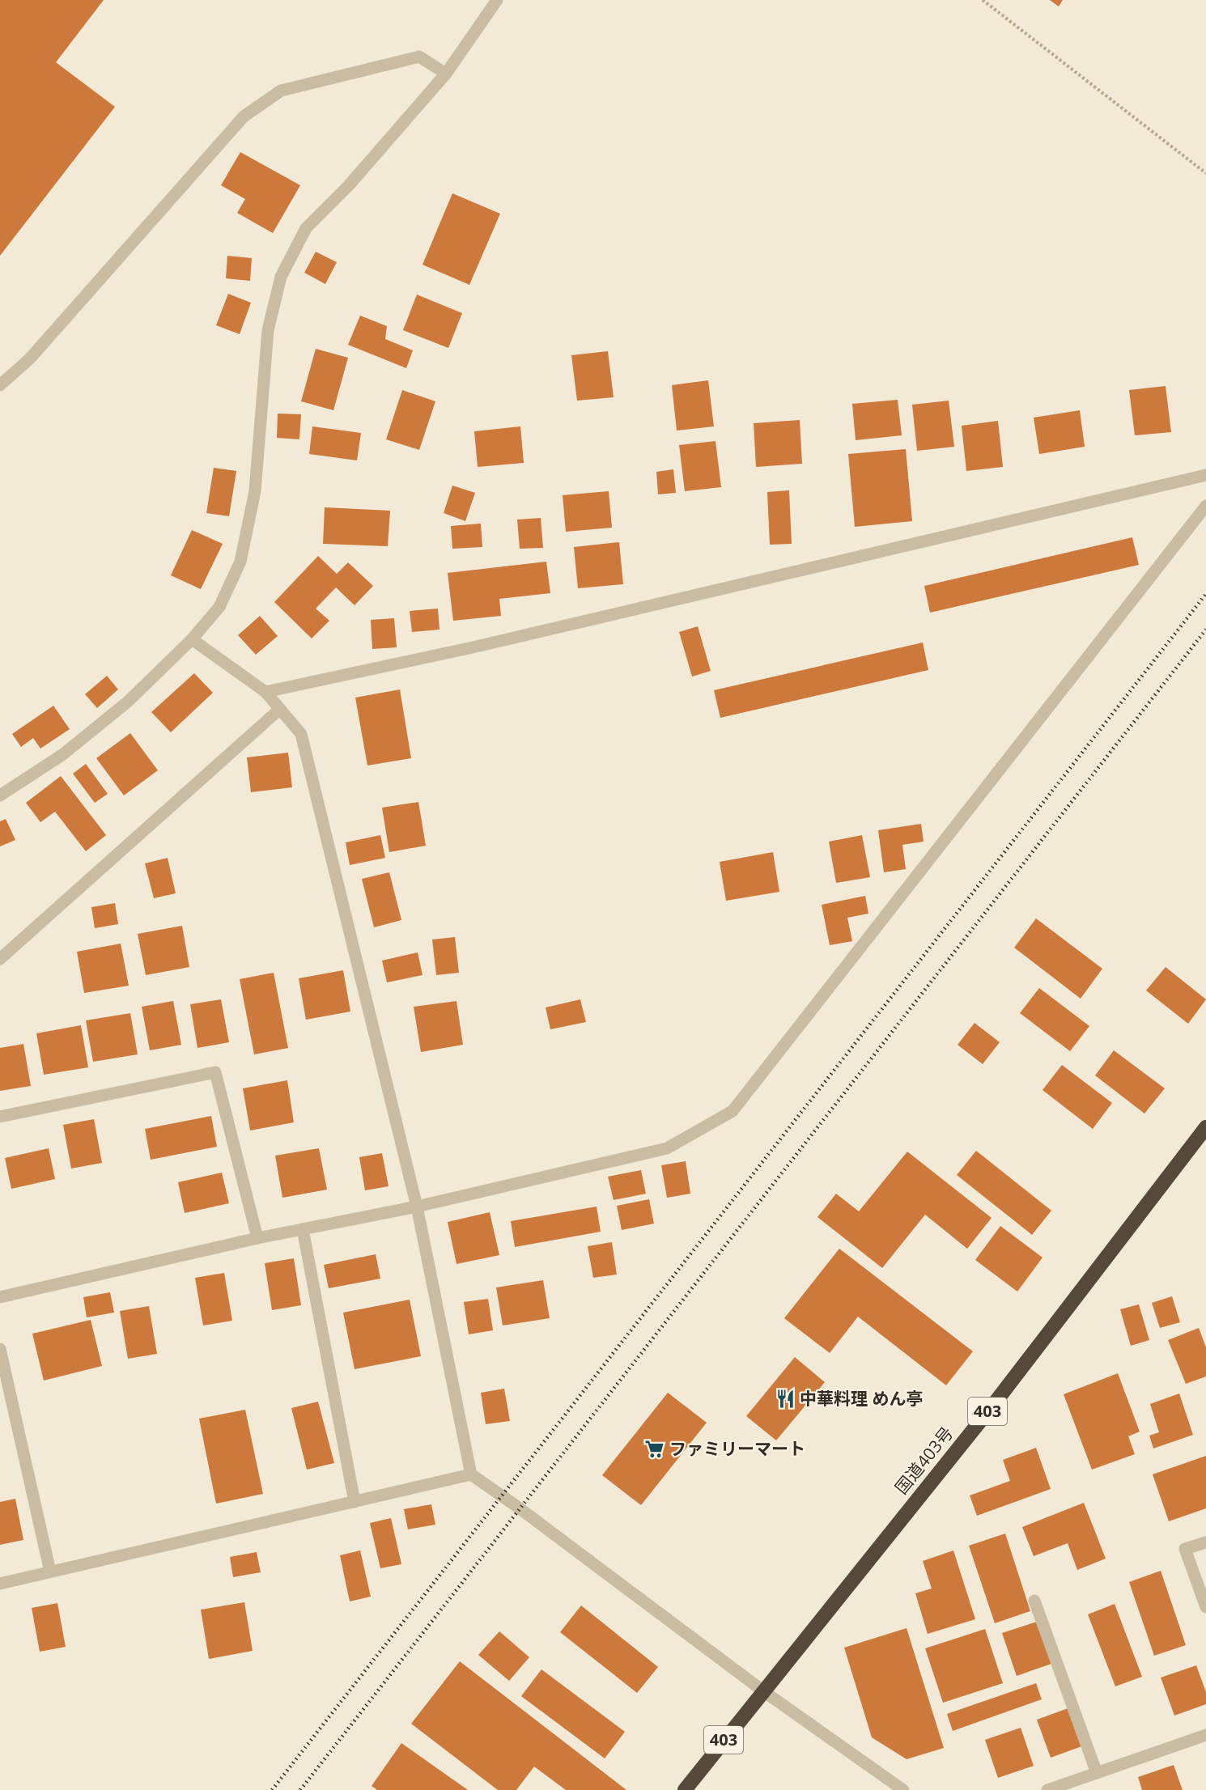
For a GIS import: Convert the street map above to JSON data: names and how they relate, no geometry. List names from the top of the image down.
{
  "streets": {
    "highway": ["403", "国道403号"]
  },
  "places": {
    "restaurant": ["中華料理 めん亭"],
    "supermarket": ["ファミリーマート"]
  }
}
